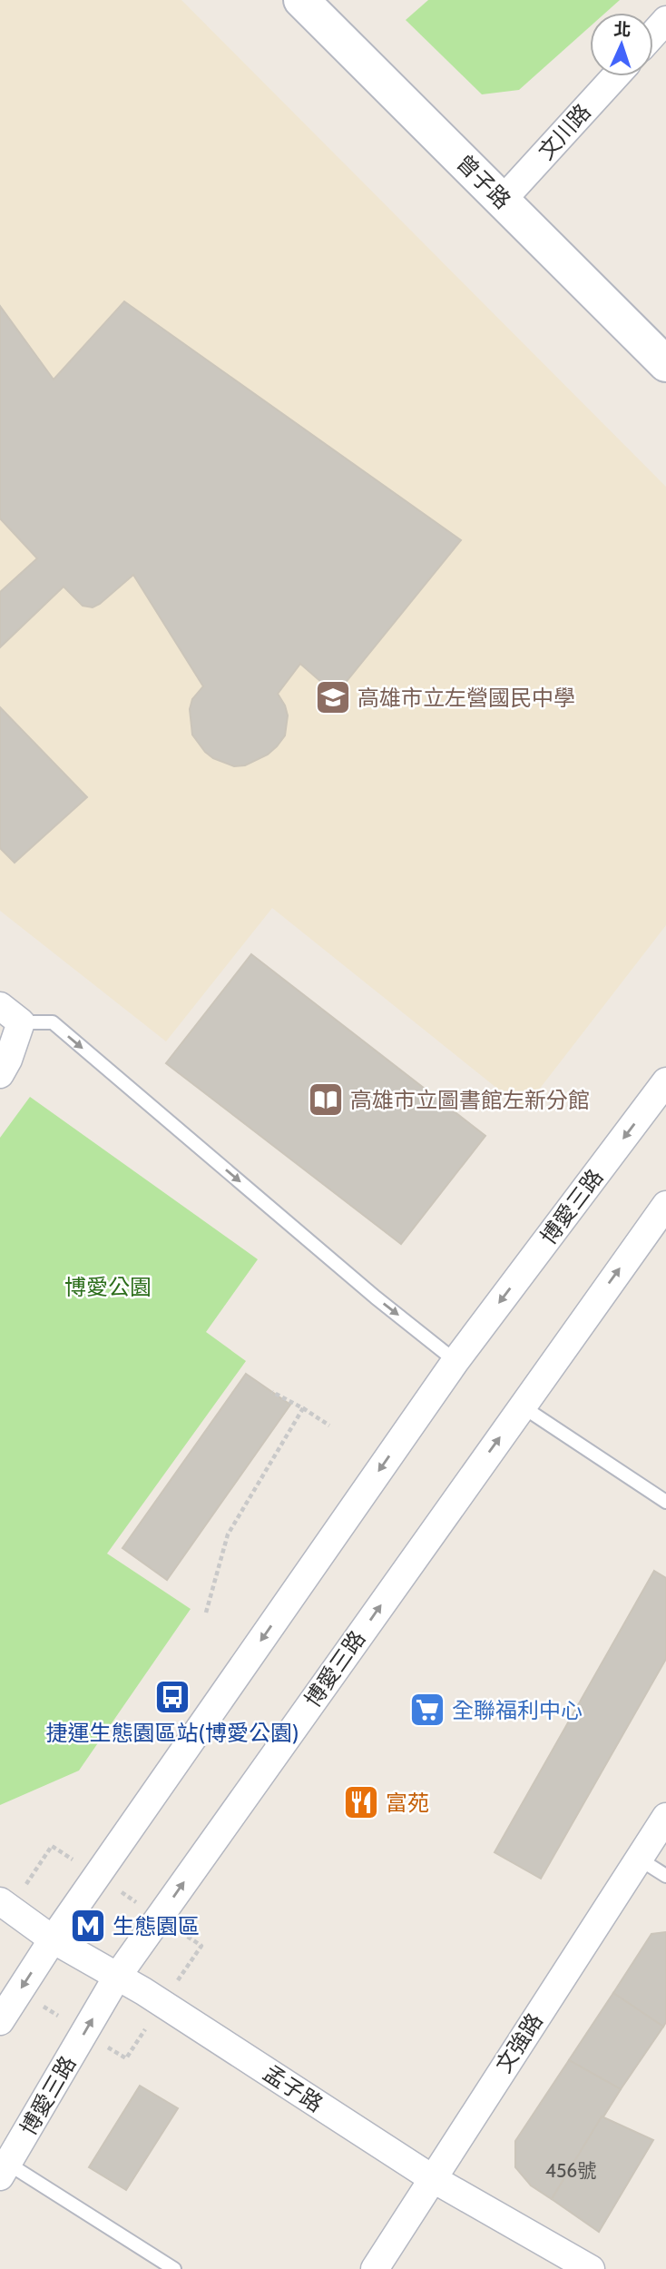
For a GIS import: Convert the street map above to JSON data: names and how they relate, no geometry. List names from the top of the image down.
{
  "streets": {
    "street": [
      "文川路",
      "曾子路",
      "博愛三路",
      "文強路",
      "孟子路"
    ]
  },
  "crossings": [
    ["文川路", "曾子路"],
    ["博愛三路", "孟子路"],
    ["文強路", "孟子路"]
  ],
  "parks": ["博愛公園"],
  "places": {
    "school or university": ["高雄市立左營國民中學"],
    "library": ["高雄市立圖書館左新分館"],
    "bus stop": ["捷運生態園區站(博愛公園)"],
    "supermarket": ["全聯福利中心"],
    "restaurant": ["富苑"],
    "metro station": ["生態園區"]
  },
  "house_numbers": ["456號"],
  "north": "top"
}
